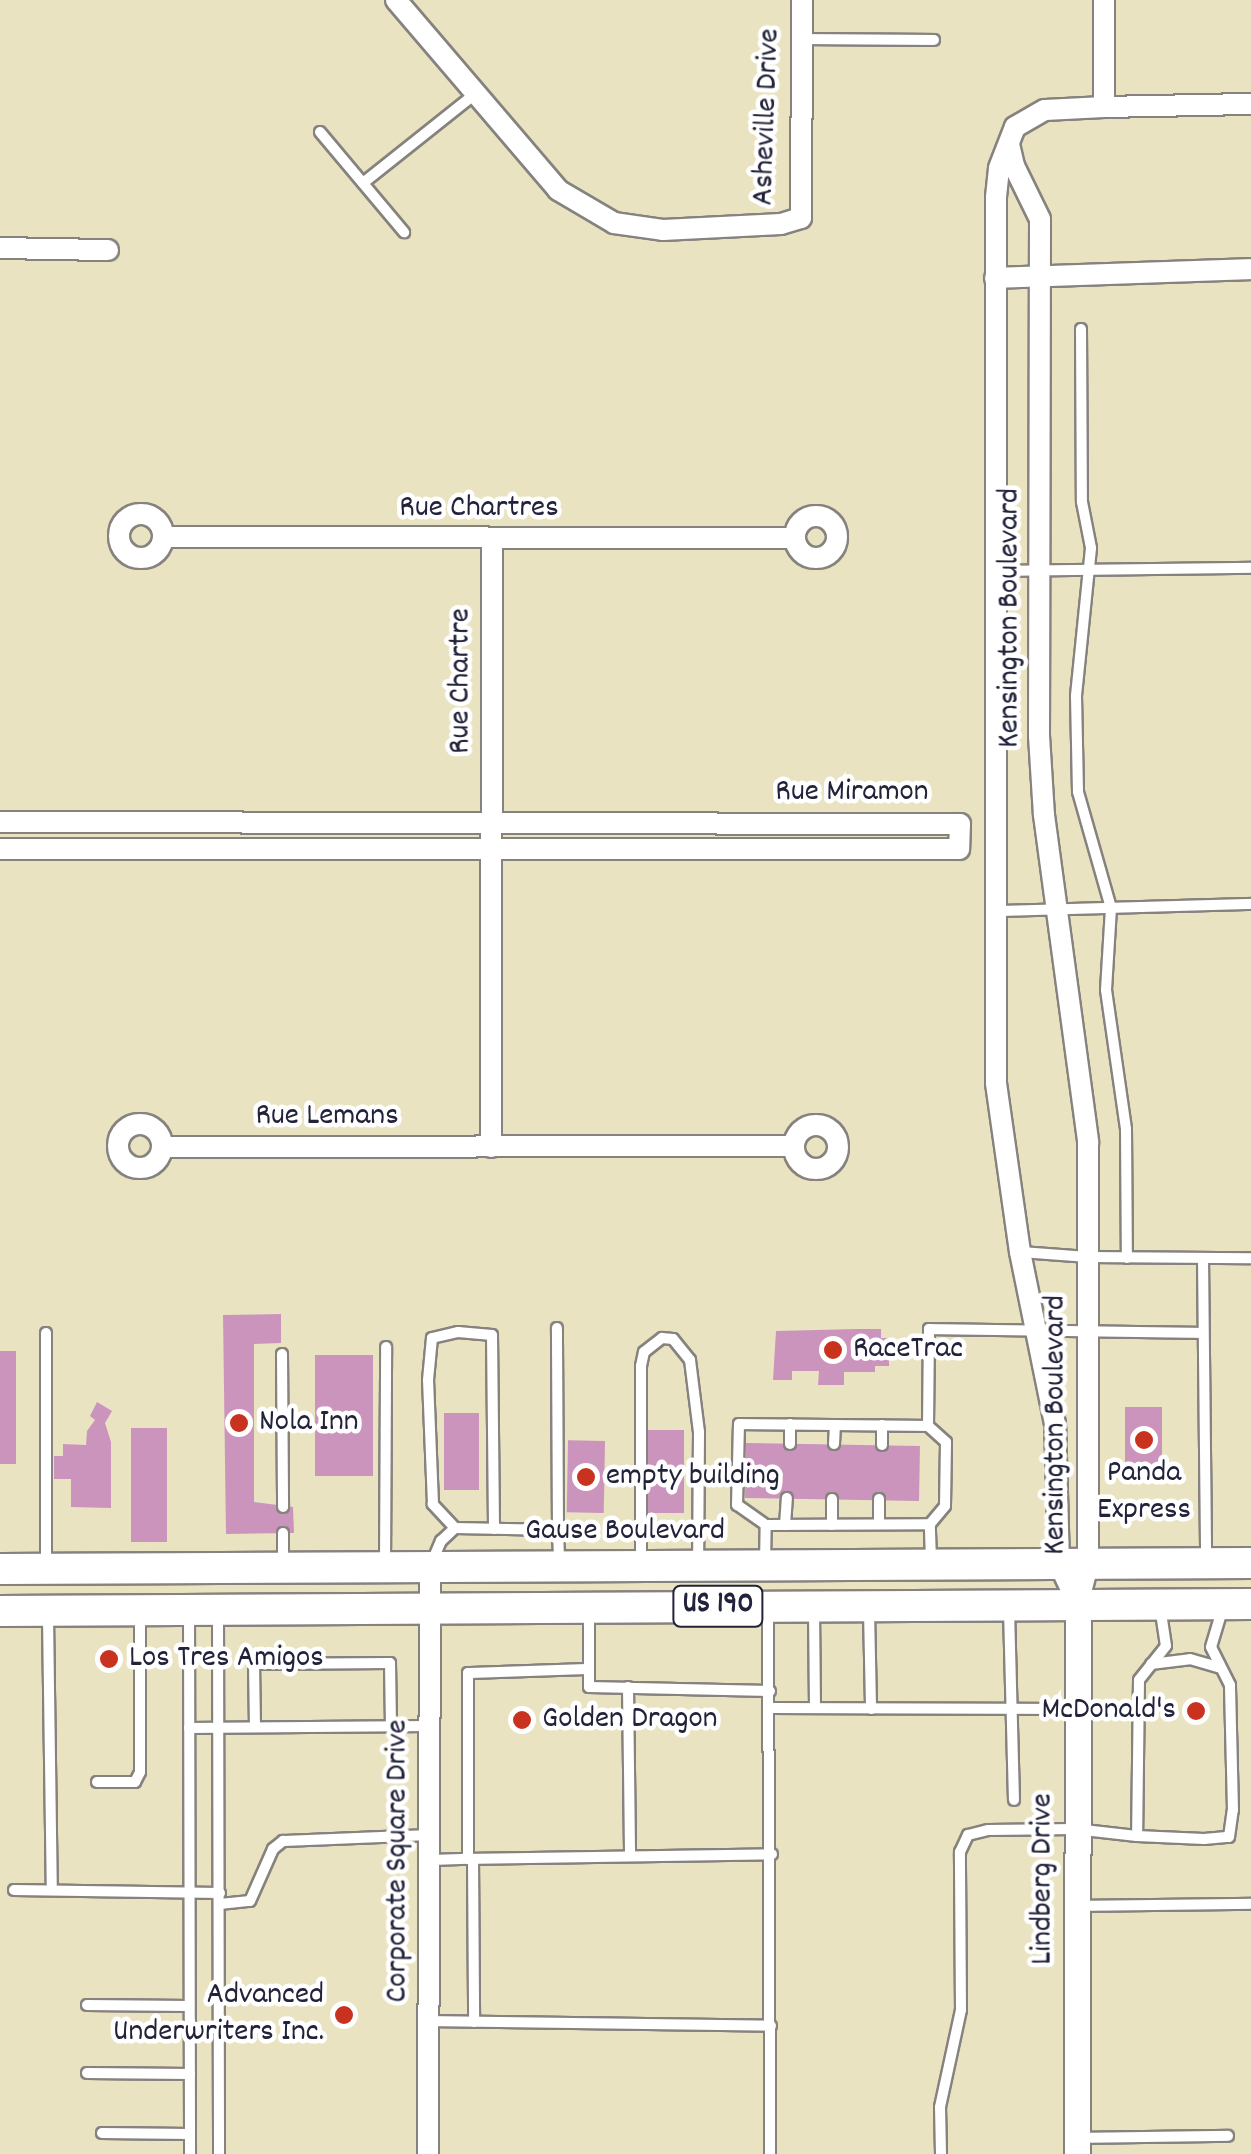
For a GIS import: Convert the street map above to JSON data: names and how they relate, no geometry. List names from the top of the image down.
{
  "streets": {
    "main road": ["Gause Boulevard", "US 190"],
    "street": [
      "Asheville Drive",
      "Rue Chartres",
      "Kensington Boulevard",
      "Rue Chartre",
      "Rue Miramon",
      "Rue Lemans",
      "Corporate Square Drive",
      "Lindberg Drive"
    ]
  },
  "crossings": [
    ["Rue Chartres", "Rue Chartre"],
    ["Kensington Boulevard", "Gause Boulevard"],
    ["Kensington Boulevard", "US 190"],
    ["Kensington Boulevard", "Lindberg Drive"],
    ["Rue Chartre", "Rue Miramon"],
    ["Gause Boulevard", "Corporate Square Drive"],
    ["US 190", "Corporate Square Drive"],
    ["US 190", "Lindberg Drive"]
  ],
  "places": [
    "RaceTrac",
    "Nola Inn",
    "Panda Express",
    "empty building",
    "Los Tres Amigos",
    "McDonald's",
    "Golden Dragon",
    "Advanced Underwriters Inc."
  ]
}
